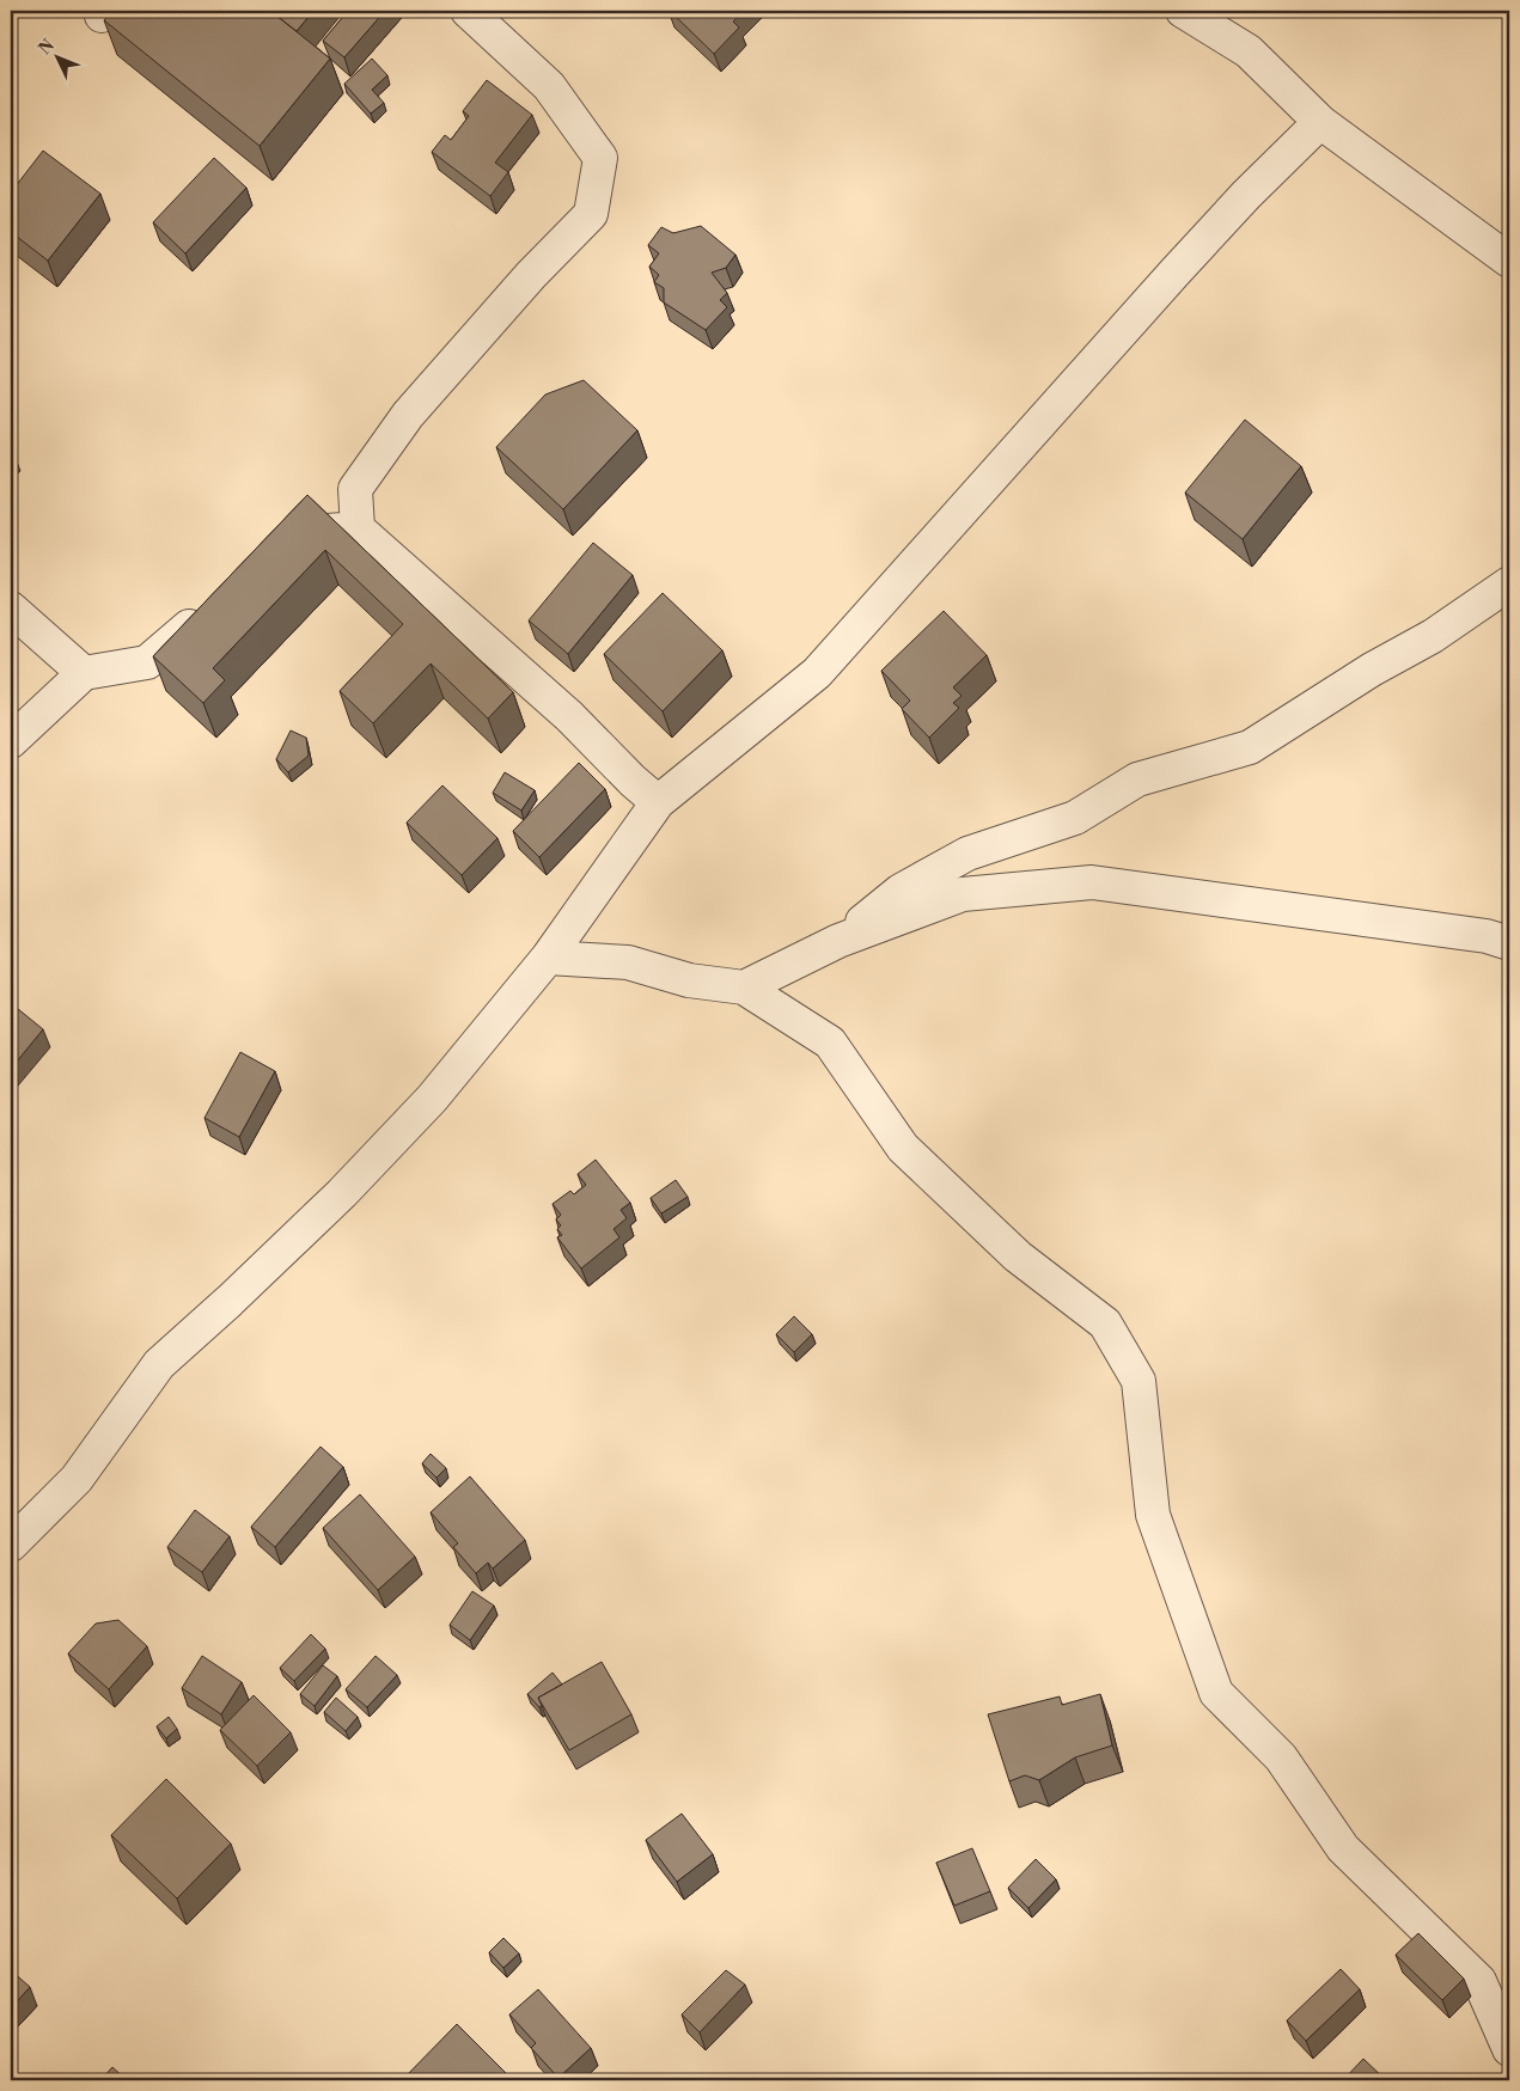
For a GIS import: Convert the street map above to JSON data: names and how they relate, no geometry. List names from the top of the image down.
{
  "north": "top left"
}
